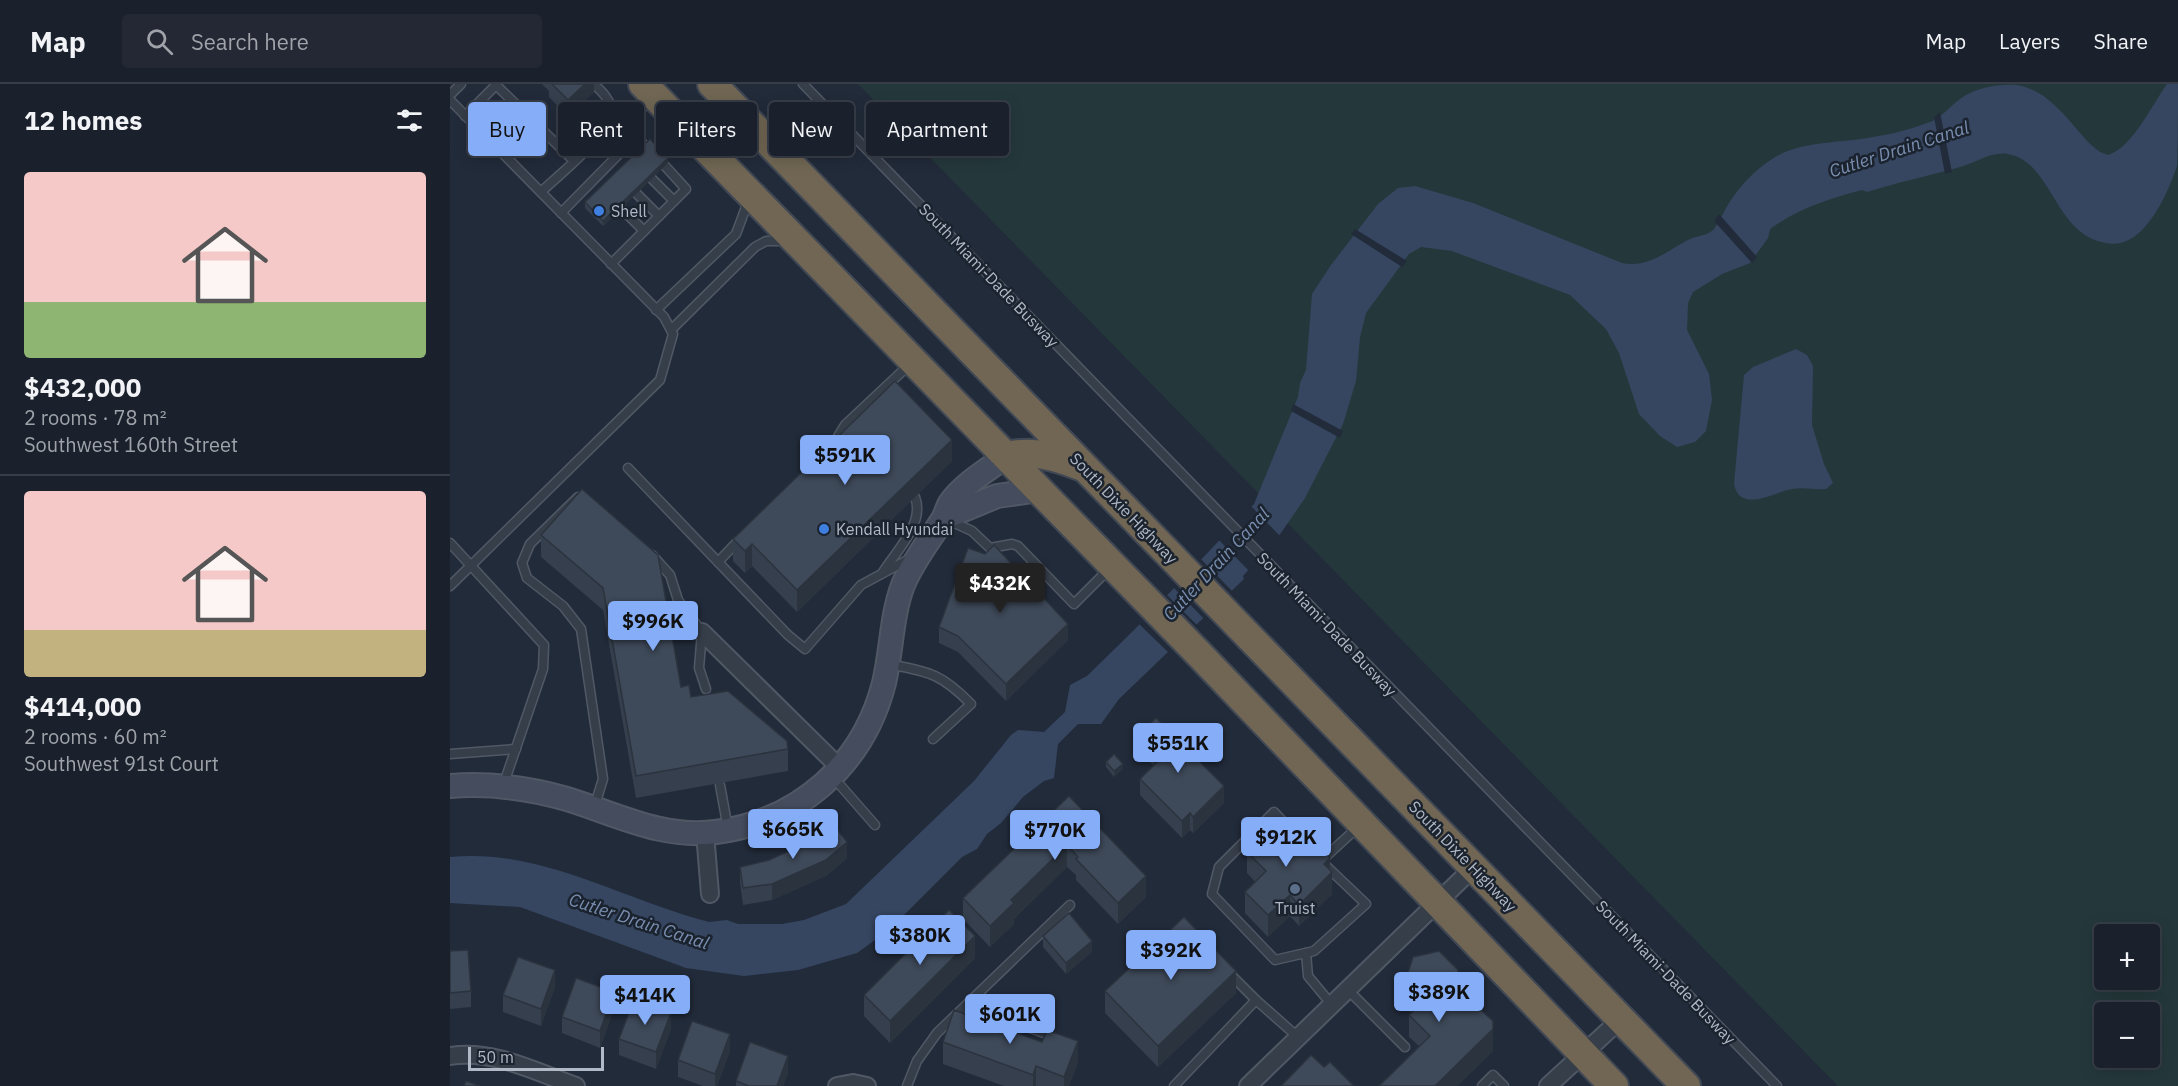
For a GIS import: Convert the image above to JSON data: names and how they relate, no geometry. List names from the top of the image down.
{
  "streets": {
    "highway": ["South Dixie Highway"],
    "lane": ["South Miami-Dade Busway"]
  },
  "water": ["Cutler Drain Canal"],
  "places": ["Shell", "Kendall Hyundai", "Truist"],
  "scale_bar": "50 m",
  "page": {
    "header": "Map",
    "search": "Search here",
    "nav": ["Map", "Layers", "Share"],
    "heading": "12 homes",
    "chip": [
      "Buy",
      "Rent",
      "Filters",
      "New",
      "Apartment"
    ],
    "list": [
      {
        "name": "$432,000",
        "note": "2 rooms · 78 m² · Southwest 160th Street"
      },
      {
        "name": "$414,000",
        "note": "2 rooms · 60 m² · Southwest 91st Court"
      }
    ],
    "price": [
      "$591K",
      "$432K",
      "$996K",
      "$551K",
      "$665K",
      "$770K",
      "$912K",
      "$380K",
      "$392K",
      "$389K",
      "$414K",
      "$601K"
    ],
    "map_buttons": ["+", "−"],
    "scale": "50 m"
  }
}
